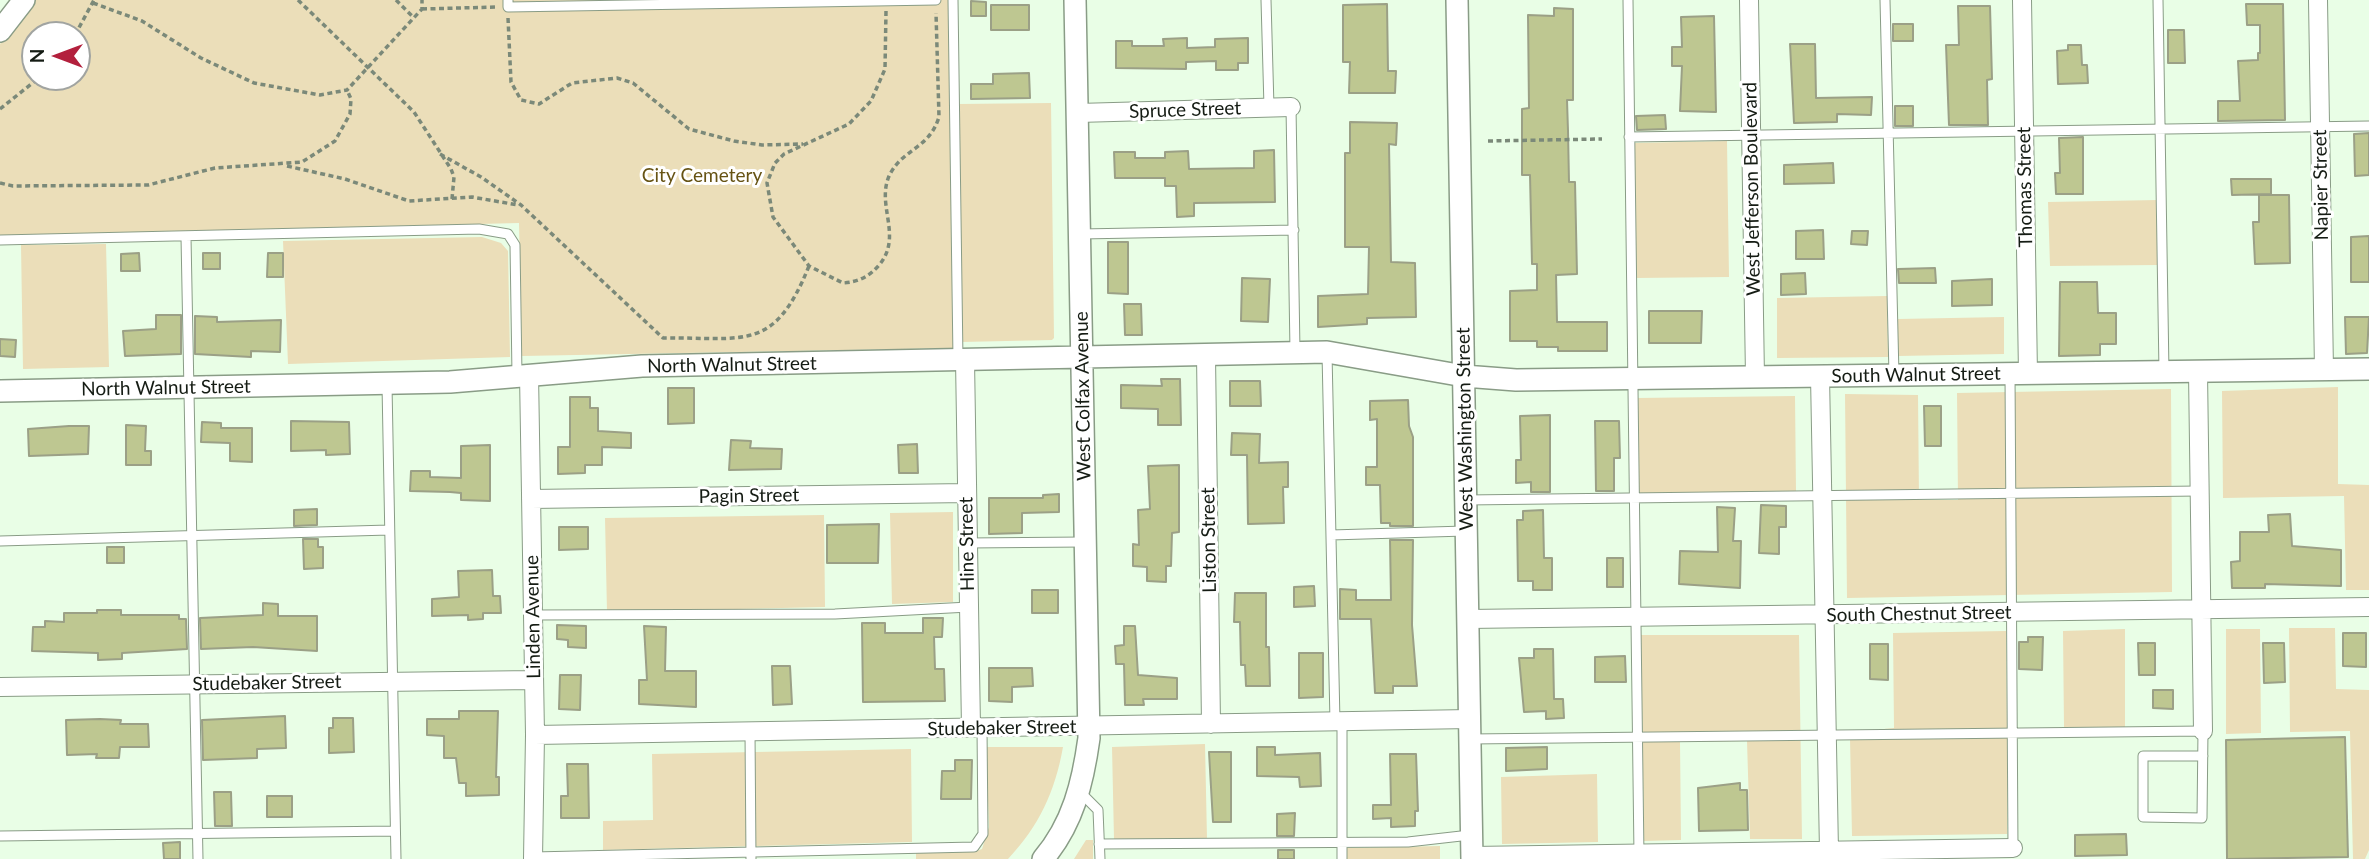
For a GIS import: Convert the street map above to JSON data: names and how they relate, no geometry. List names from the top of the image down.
{
  "streets": {
    "street": [
      "Spruce Street",
      "Napier Street",
      "Thomas Street",
      "West Jefferson Boulevard",
      "North Walnut Street",
      "South Walnut Street",
      "West Colfax Avenue",
      "West Washington Street",
      "Pagin Street",
      "Liston Street",
      "Hine Street",
      "South Chestnut Street",
      "Linden Avenue",
      "Studebaker Street"
    ]
  },
  "crossings": [
    ["Spruce Street", "West Colfax Avenue"],
    ["Napier Street", "South Walnut Street"],
    ["Thomas Street", "South Walnut Street"],
    ["West Jefferson Boulevard", "South Walnut Street"],
    ["North Walnut Street", "South Walnut Street"],
    ["North Walnut Street", "West Colfax Avenue"],
    ["North Walnut Street", "West Washington Street"],
    ["North Walnut Street", "Liston Street"],
    ["North Walnut Street", "Hine Street"],
    ["North Walnut Street", "Linden Avenue"],
    ["South Walnut Street", "West Washington Street"],
    ["West Colfax Avenue", "Studebaker Street"],
    ["West Washington Street", "South Chestnut Street"],
    ["West Washington Street", "Studebaker Street"],
    ["Pagin Street", "Hine Street"],
    ["Pagin Street", "Linden Avenue"],
    ["Liston Street", "Studebaker Street"],
    ["Hine Street", "Studebaker Street"],
    ["Linden Avenue", "Studebaker Street"]
  ],
  "parks": ["City Cemetery"],
  "north": "left"
}
